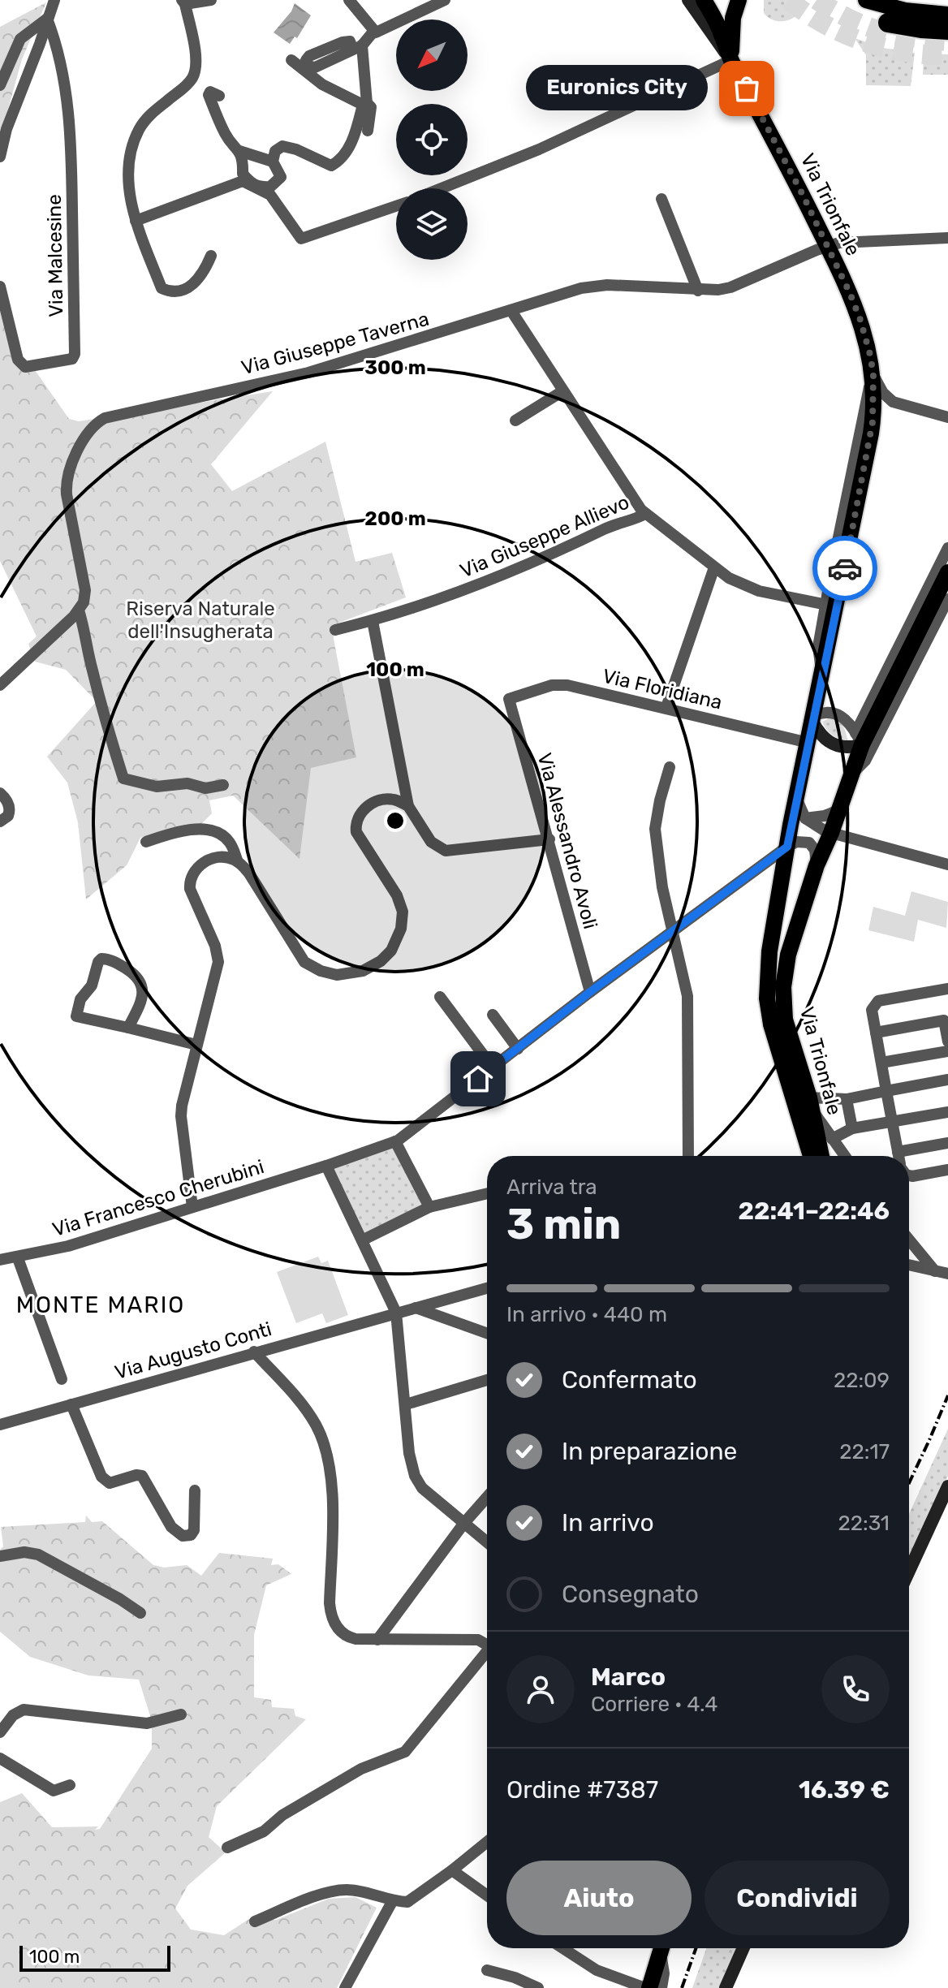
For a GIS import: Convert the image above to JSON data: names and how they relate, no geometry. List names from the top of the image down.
{
  "streets": {
    "main road": ["Via Trionfale"],
    "street": [
      "Via Malcesine",
      "Via Giuseppe Taverna",
      "Via Giuseppe Allievo",
      "Via Floridiana",
      "Via Alessandro Avoli",
      "Via Francesco Cherubini",
      "Via Augusto Conti"
    ]
  },
  "crossings": [
    ["Via Trionfale", "Via Giuseppe Taverna"],
    ["Via Trionfale", "Via Giuseppe Allievo"],
    ["Via Trionfale", "Via Floridiana"],
    ["Via Trionfale", "Via Francesco Cherubini"],
    ["Via Floridiana", "Via Alessandro Avoli"],
    ["Via Alessandro Avoli", "Via Francesco Cherubini"]
  ],
  "districts": ["MONTE MARIO"],
  "parks": ["Riserva Naturale dell'Insugherata"],
  "places": ["Euronics City"],
  "scale_bar": "100 m",
  "north": "bottom left",
  "page": {
    "bubble": "Euronics City",
    "heading": ["3 min", "Arriva tra", "22:41–22:46"],
    "panel": [
      "Marco",
      "Corriere · 4.4",
      "Ordine #7387",
      "16.39 €"
    ],
    "bar": "In arrivo · 440 m",
    "list": [
      ["Confermato", "22:09"],
      ["In preparazione", "22:17"],
      ["In arrivo", "22:31"],
      "Consegnato"
    ],
    "buttons": ["Aiuto", "Condividi"],
    "scale": "100 m"
  },
  "rings": ["300 m", "200 m", "100 m"]
}
